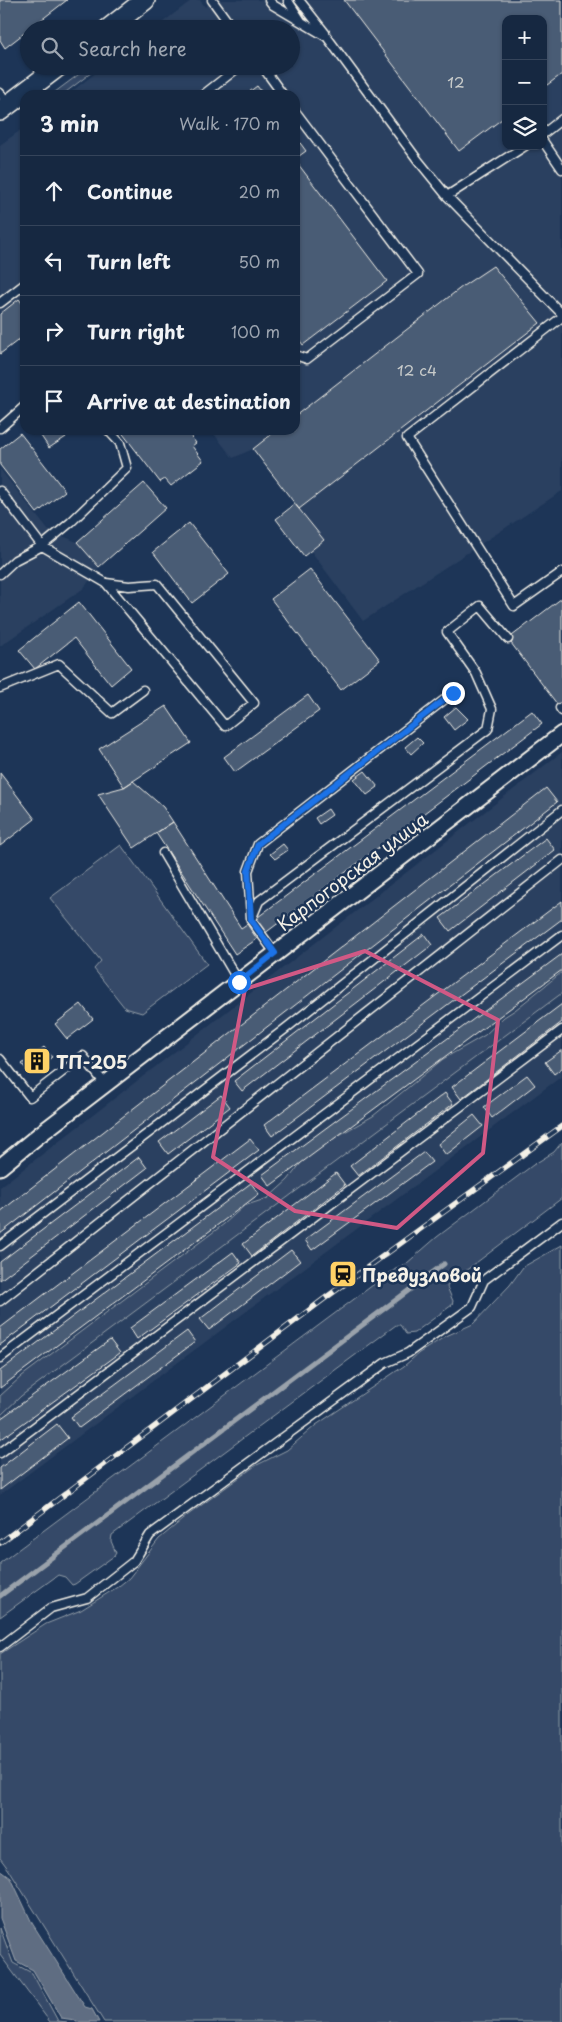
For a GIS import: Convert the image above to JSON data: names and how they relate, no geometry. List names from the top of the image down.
{
  "streets": {
    "street": ["Карпогорская улица"]
  },
  "places": {
    "building": ["ТП-205"],
    "station": ["Предузловой"]
  },
  "house_numbers": ["12", "12 с4"],
  "page": {
    "map_buttons": ["+", "−"],
    "search": "Search here",
    "heading": ["3 min", "Walk · 170 m"],
    "list": [
      ["Continue", "20 m"],
      ["Turn left", "50 m"],
      ["Turn right", "100 m"],
      "Arrive at destination"
    ]
  }
}
